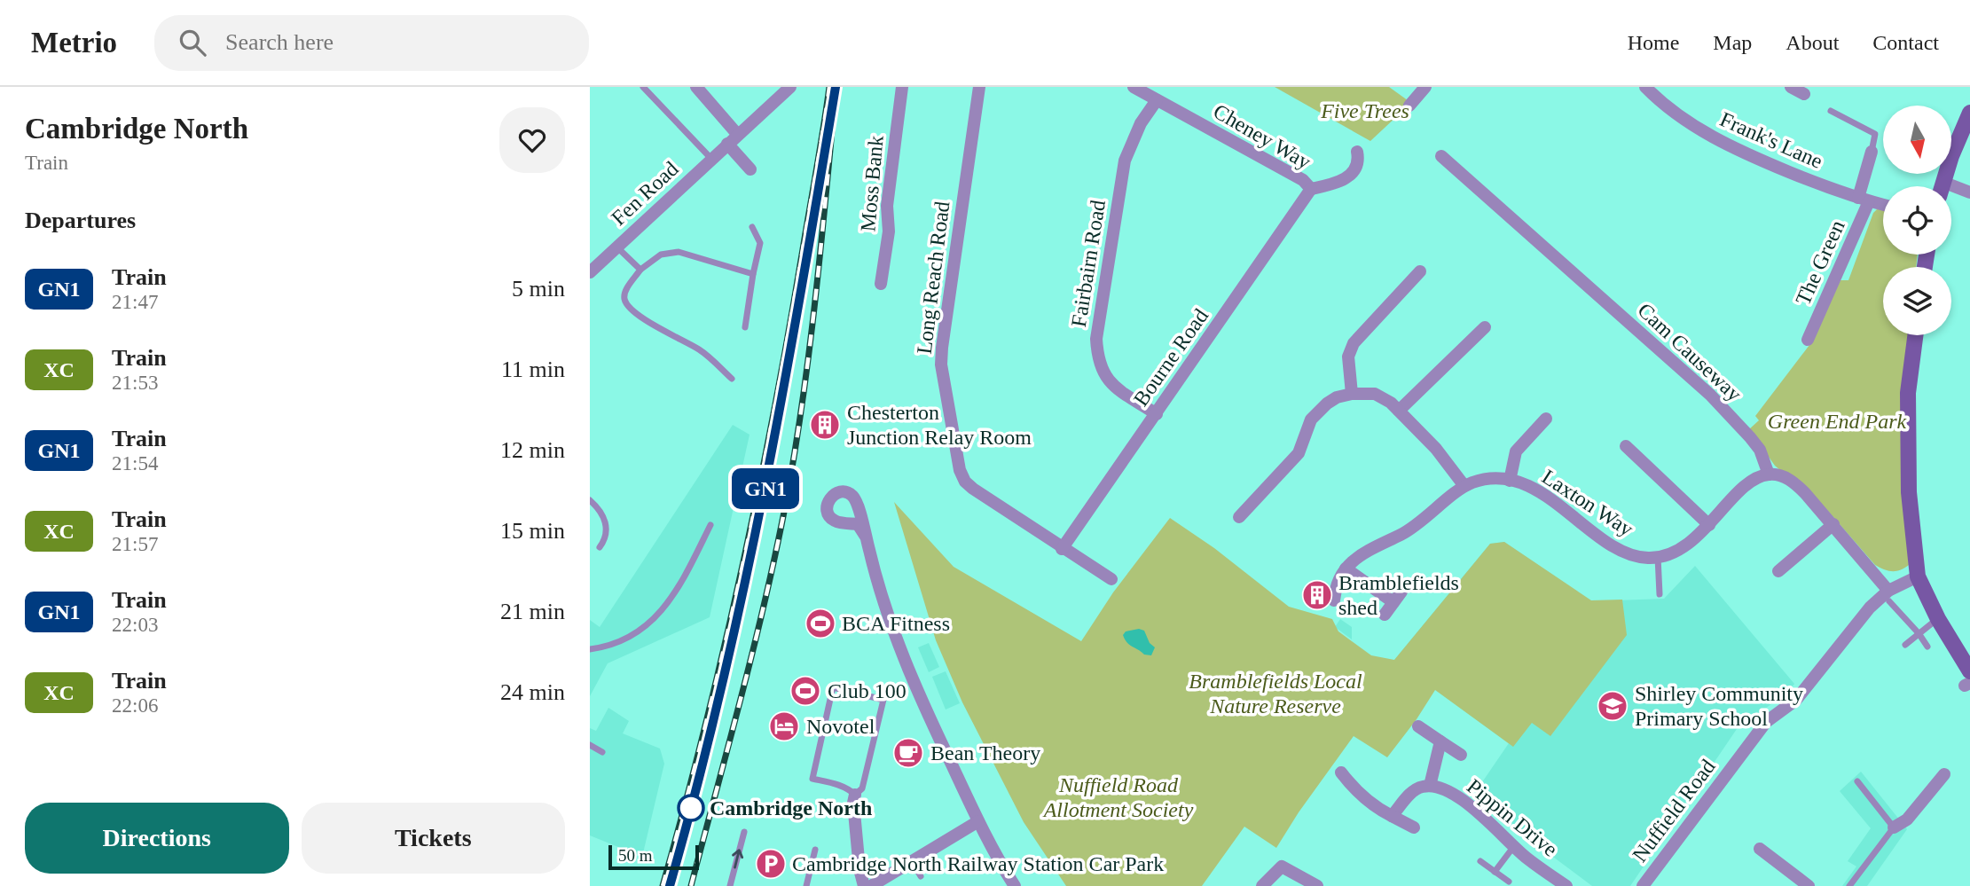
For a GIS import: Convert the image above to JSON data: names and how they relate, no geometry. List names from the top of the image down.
{
  "streets": {
    "street": [
      "Cheney Way",
      "Frank's Lane",
      "Moss Bank",
      "Fen Road",
      "The Green",
      "Fairbairn Road",
      "Long Reach Road",
      "Cam Causeway",
      "Bourne Road",
      "Laxton Way",
      "Nuffield Road",
      "Pippin Drive"
    ]
  },
  "crossings": [
    ["Cheney Way", "Fairbairn Road"],
    ["Cheney Way", "Bourne Road"],
    ["Frank's Lane", "The Green"],
    ["Fairbairn Road", "Bourne Road"],
    ["Long Reach Road", "Bourne Road"]
  ],
  "parks": [
    "Five Trees",
    "Green End Park",
    "Bramblefields Local Nature Reserve",
    "Nuffield Road Allotment Society"
  ],
  "places": {
    "building": ["Chesterton Junction Relay Room", "Bramblefields shed"],
    "sports": ["BCA Fitness", "Club 100"],
    "school or university": ["Shirley Community Primary School"],
    "hotel": ["Novotel"],
    "cafe": ["Bean Theory"],
    "other": ["Cambridge North"],
    "parking": ["Cambridge North Railway Station Car Park"]
  },
  "scale_bar": "50 m",
  "north": "bottom",
  "page": {
    "header": "Metrio",
    "search": "Search here",
    "nav": [
      "Home",
      "Map",
      "About",
      "Contact"
    ],
    "heading": [
      ["Cambridge North", "Train"],
      "Departures"
    ],
    "on_map": "GN1",
    "list": [
      {
        "mark": "GN1",
        "name": "Train",
        "note": "21:47",
        "value": "5 min"
      },
      {
        "mark": "XC",
        "name": "Train",
        "note": "21:53",
        "value": "11 min"
      },
      {
        "mark": "GN1",
        "name": "Train",
        "note": "21:54",
        "value": "12 min"
      },
      {
        "mark": "XC",
        "name": "Train",
        "note": "21:57",
        "value": "15 min"
      },
      {
        "mark": "GN1",
        "name": "Train",
        "note": "22:03",
        "value": "21 min"
      },
      {
        "mark": "XC",
        "name": "Train",
        "note": "22:06",
        "value": "24 min"
      }
    ],
    "buttons": ["Directions", "Tickets"],
    "scale": "50 m"
  }
}
